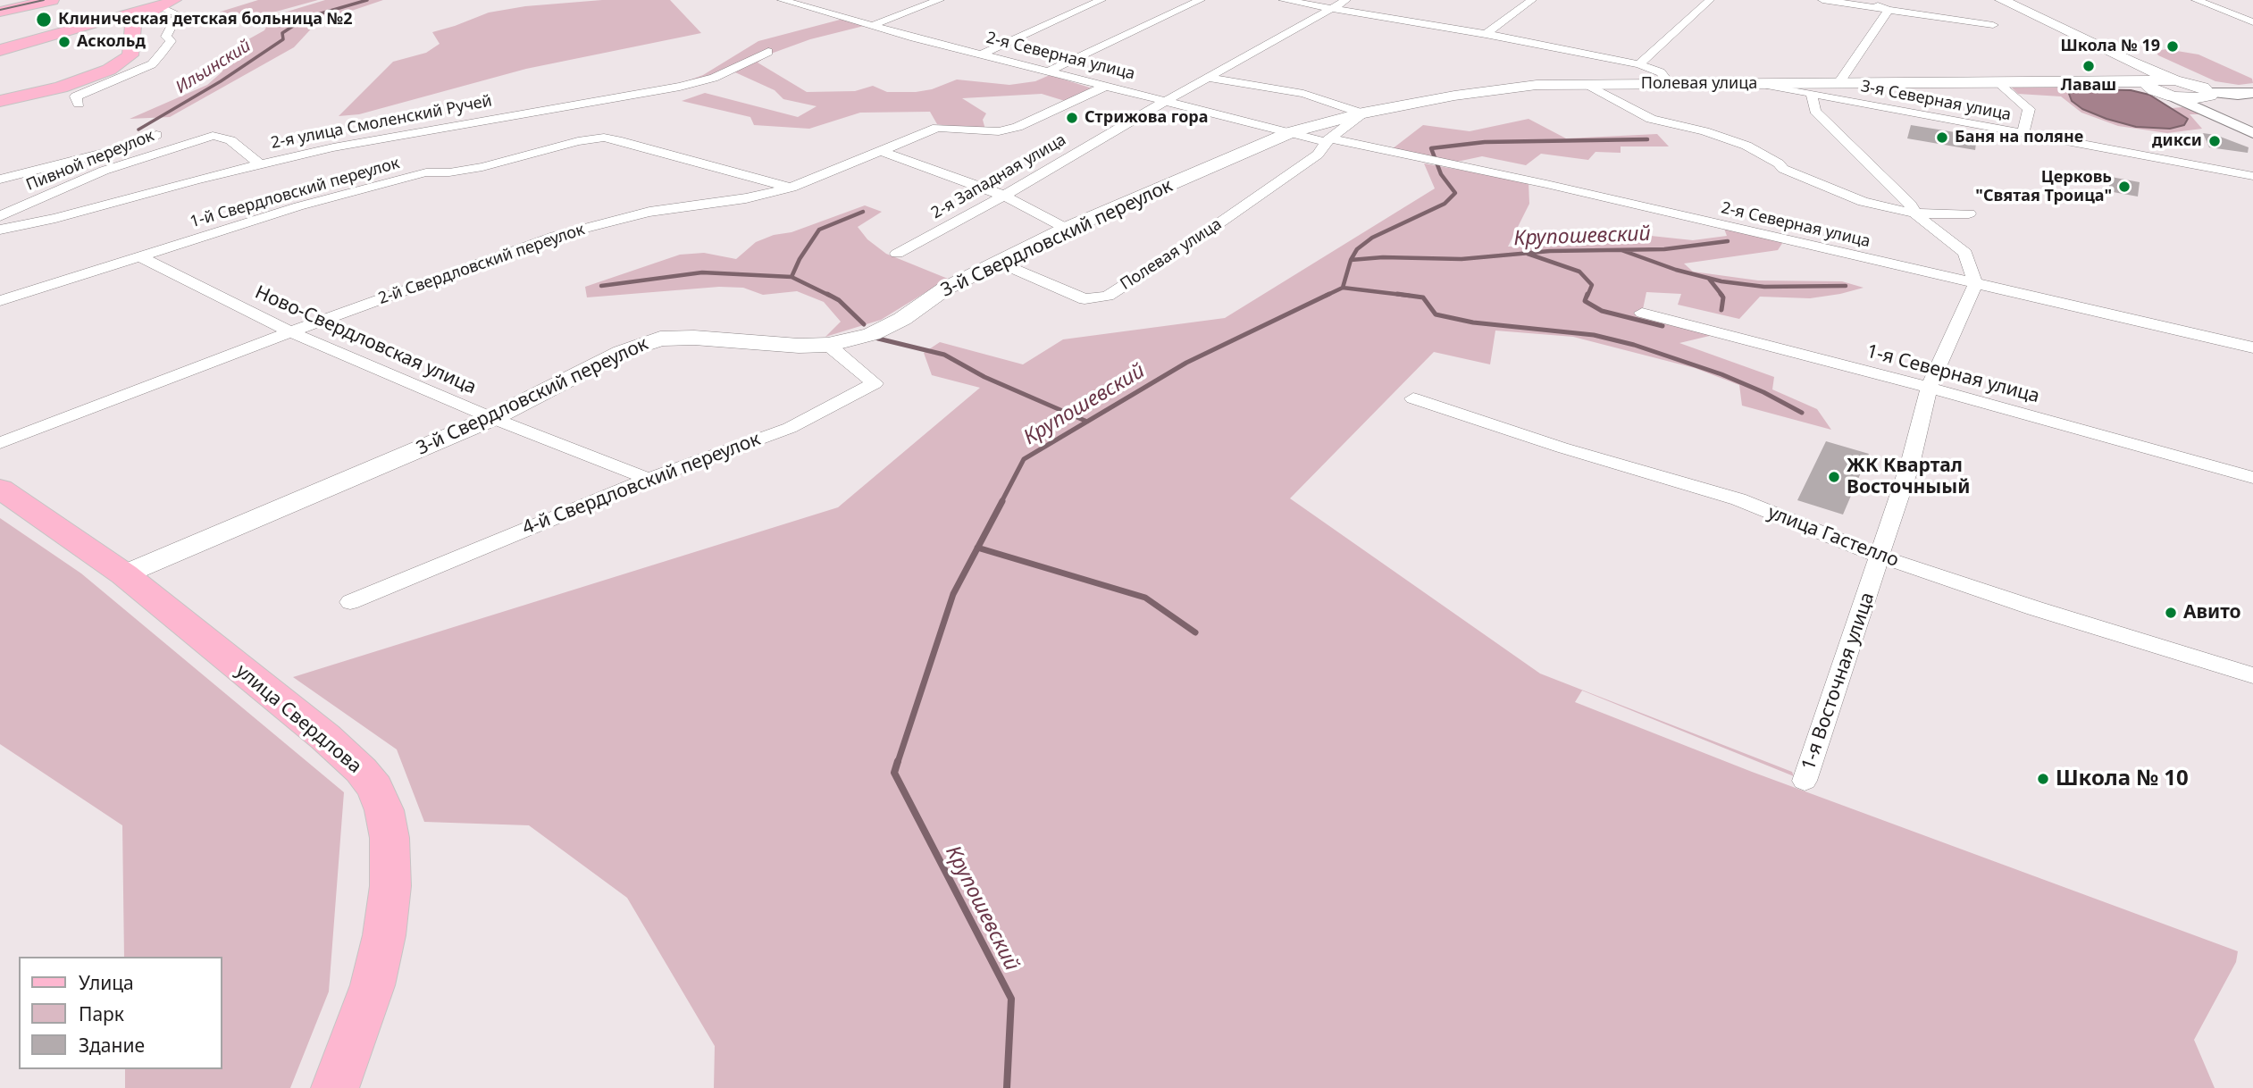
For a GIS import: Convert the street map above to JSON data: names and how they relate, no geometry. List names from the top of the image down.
{
  "streets": {
    "main road": ["Полевая улица", "3-й Свердловский переулок", "улица Свердлова"],
    "street": [
      "2-я Северная улица",
      "3-я Северная улица",
      "2-я улица Смоленский Ручей",
      "Пивной переулок",
      "2-я Западная улица",
      "1-й Свердловский переулок",
      "2-й Свердловский переулок",
      "Ново-Свердловская улица",
      "1-я Северная улица",
      "4-й Свердловский переулок",
      "улица Гастелло",
      "1-я Восточная улица"
    ]
  },
  "crossings": [
    ["2-я Северная улица", "Полевая улица"],
    ["2-я Северная улица", "2-я Западная улица"],
    ["2-я Северная улица", "3-й Свердловский переулок"],
    ["2-я Северная улица", "2-й Свердловский переулок"],
    ["2-я Северная улица", "1-я Восточная улица"],
    ["Полевая улица", "3-я Северная улица"],
    ["Полевая улица", "3-й Свердловский переулок"],
    ["2-я улица Смоленский Ручей", "Пивной переулок"],
    ["1-й Свердловский переулок", "2-й Свердловский переулок"],
    ["1-й Свердловский переулок", "Ново-Свердловская улица"],
    ["3-й Свердловский переулок", "Ново-Свердловская улица"],
    ["3-й Свердловский переулок", "4-й Свердловский переулок"],
    ["3-й Свердловский переулок", "улица Свердлова"],
    ["2-й Свердловский переулок", "Ново-Свердловская улица"],
    ["Ново-Свердловская улица", "4-й Свердловский переулок"],
    ["1-я Северная улица", "1-я Восточная улица"],
    ["улица Гастелло", "1-я Восточная улица"]
  ],
  "water": ["Ильинский", "Крупошевский"],
  "places": [
    "Клиническая детская больница №2",
    "Аскольд",
    "Школа № 19",
    "Лаваш",
    "Стрижова гора",
    "Баня на поляне",
    "дикси",
    "Церковь \"Святая Троица\"",
    "ЖК Квартал Восточныый",
    "Авито",
    "Школа № 10"
  ],
  "legend": ["Улица", "Парк", "Здание"]
}
